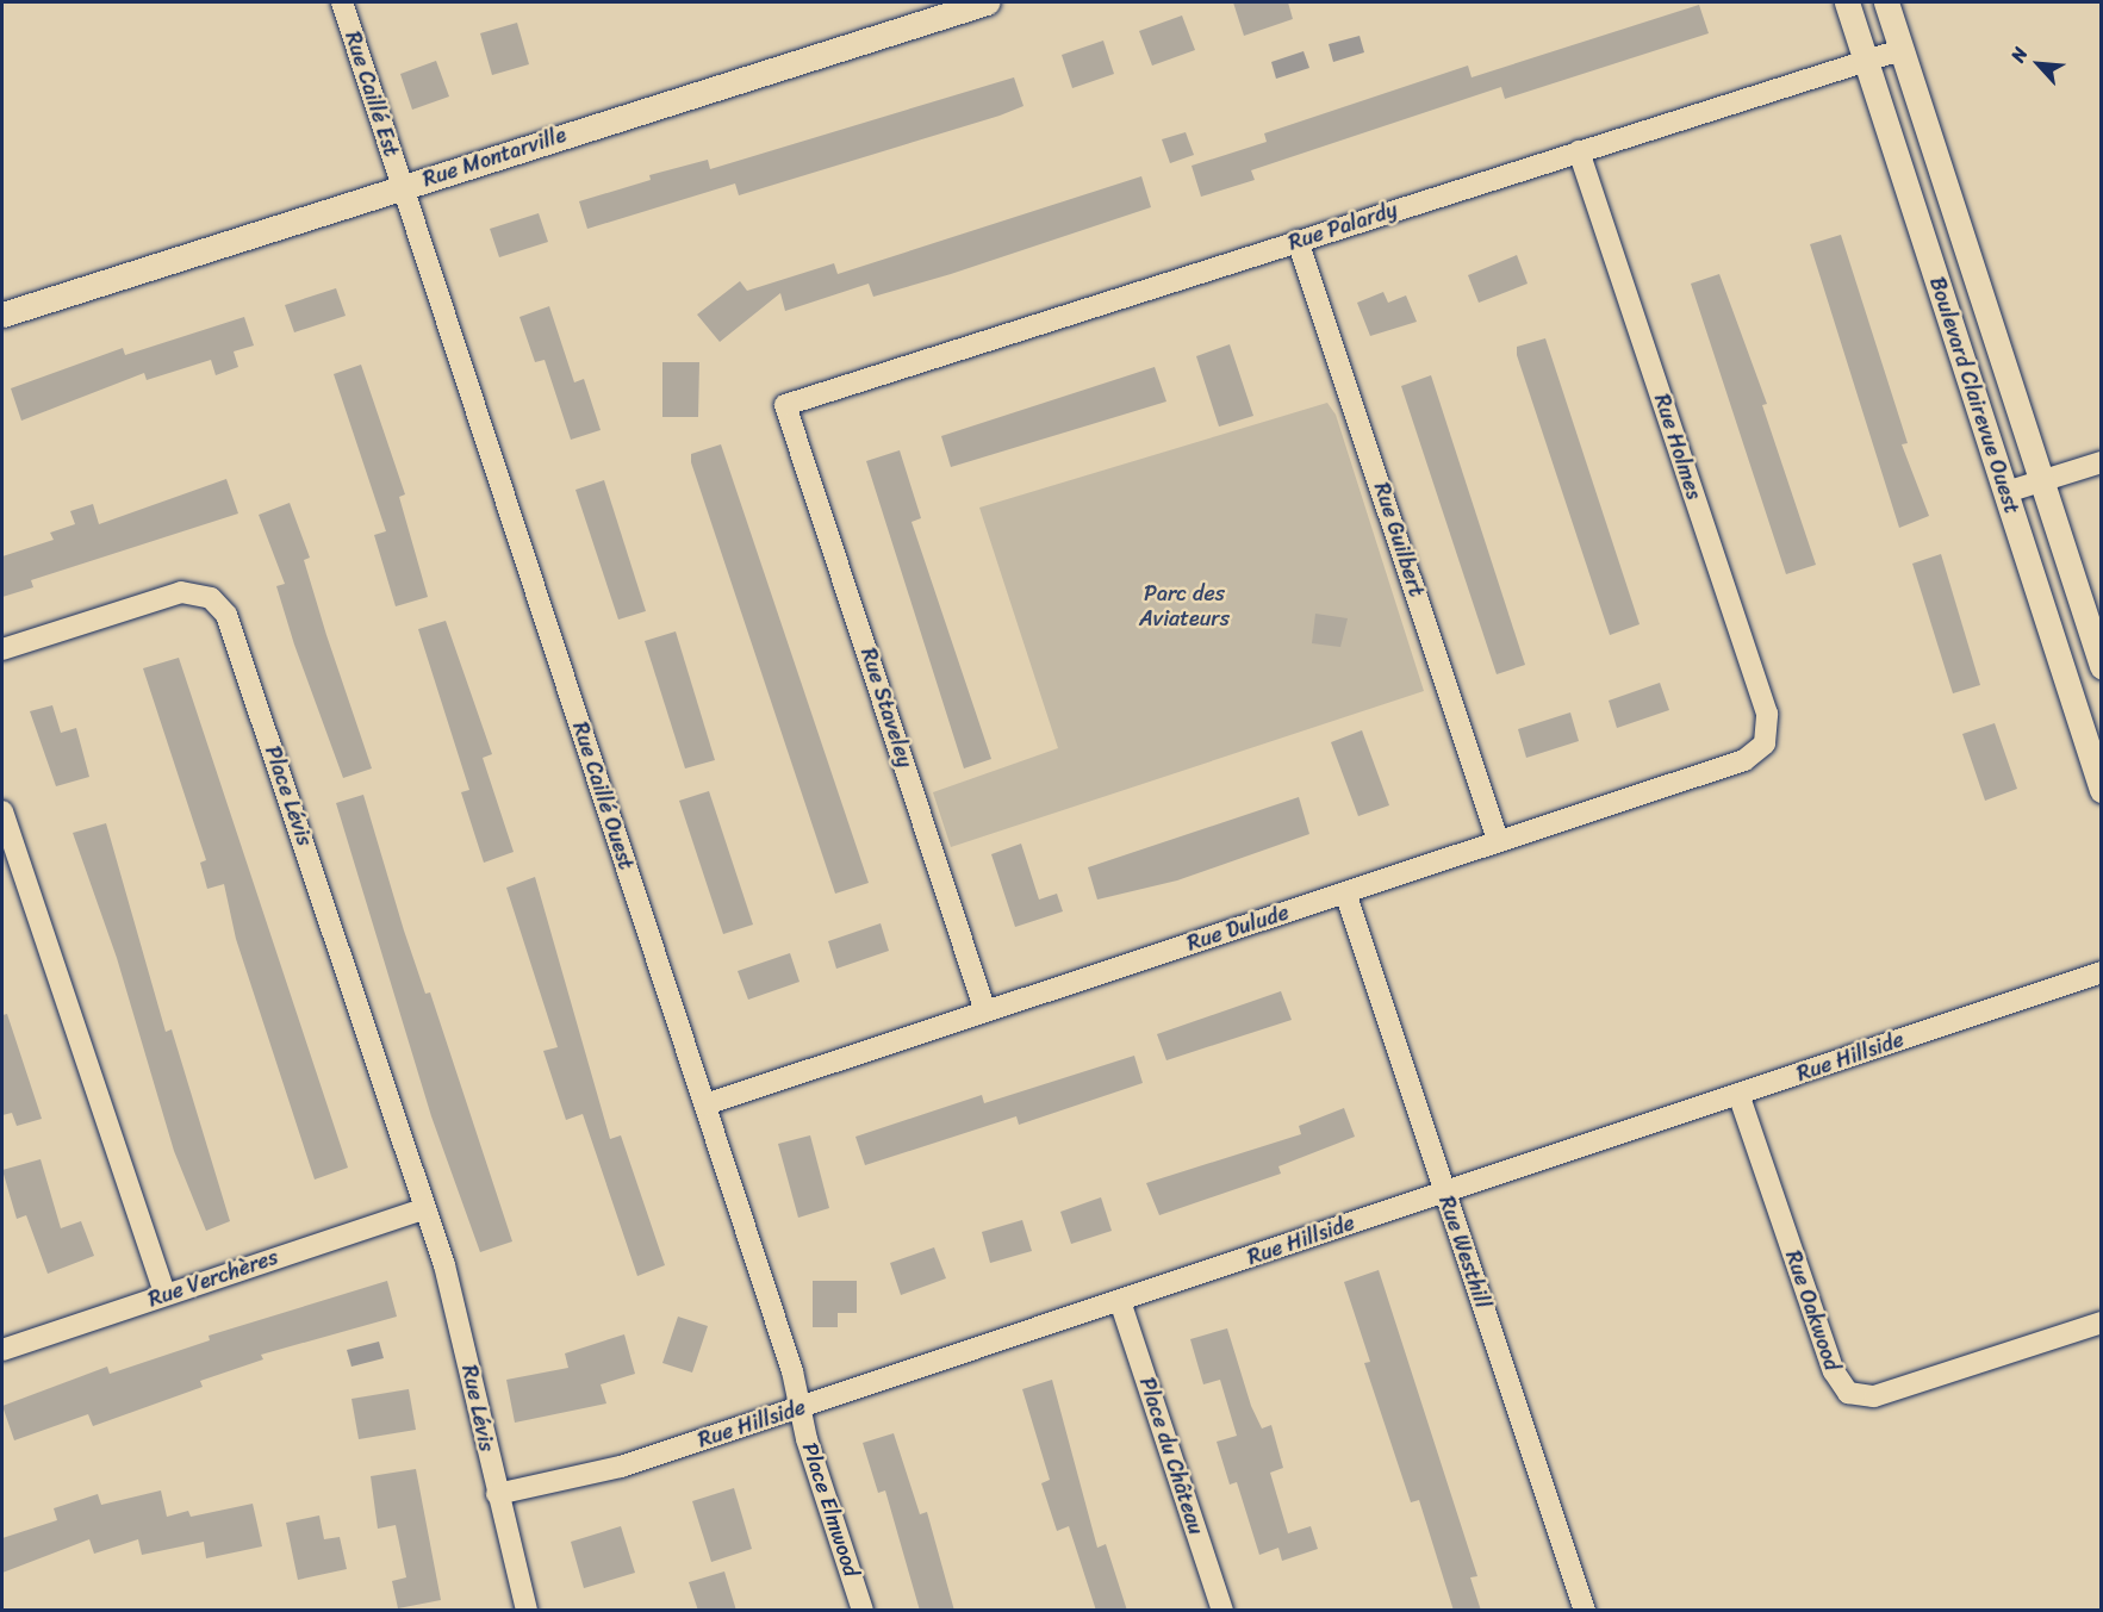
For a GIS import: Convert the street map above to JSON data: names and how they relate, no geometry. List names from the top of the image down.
{
  "streets": {
    "street": [
      "Rue Caillé Est",
      "Rue Montarville",
      "Rue Palardy",
      "Boulevard Clairevue Ouest",
      "Rue Holmes",
      "Rue Guilbert",
      "Rue Staveley",
      "Place Lévis",
      "Rue Caillé Ouest",
      "Rue Dulude",
      "Rue Hillside",
      "Rue Westhill",
      "Rue Verchères",
      "Rue Oakwood",
      "Rue Lévis",
      "Place du Château",
      "Place Elmwood"
    ]
  },
  "crossings": [
    ["Rue Caillé Est", "Rue Montarville"],
    ["Rue Caillé Est", "Rue Caillé Ouest"],
    ["Rue Montarville", "Rue Caillé Ouest"],
    ["Rue Palardy", "Boulevard Clairevue Ouest"],
    ["Rue Palardy", "Rue Holmes"],
    ["Rue Palardy", "Rue Guilbert"],
    ["Rue Palardy", "Rue Staveley"],
    ["Rue Holmes", "Rue Dulude"],
    ["Rue Guilbert", "Rue Dulude"],
    ["Rue Staveley", "Rue Dulude"],
    ["Place Lévis", "Rue Verchères"],
    ["Place Lévis", "Rue Lévis"],
    ["Rue Caillé Ouest", "Rue Dulude"],
    ["Rue Caillé Ouest", "Rue Hillside"],
    ["Rue Caillé Ouest", "Place Elmwood"],
    ["Rue Dulude", "Rue Westhill"],
    ["Rue Hillside", "Rue Westhill"],
    ["Rue Hillside", "Rue Oakwood"],
    ["Rue Hillside", "Rue Lévis"],
    ["Rue Hillside", "Place du Château"],
    ["Rue Hillside", "Place Elmwood"],
    ["Rue Verchères", "Rue Lévis"]
  ],
  "parks": ["Parc des Aviateurs"],
  "north": "top left"
}
